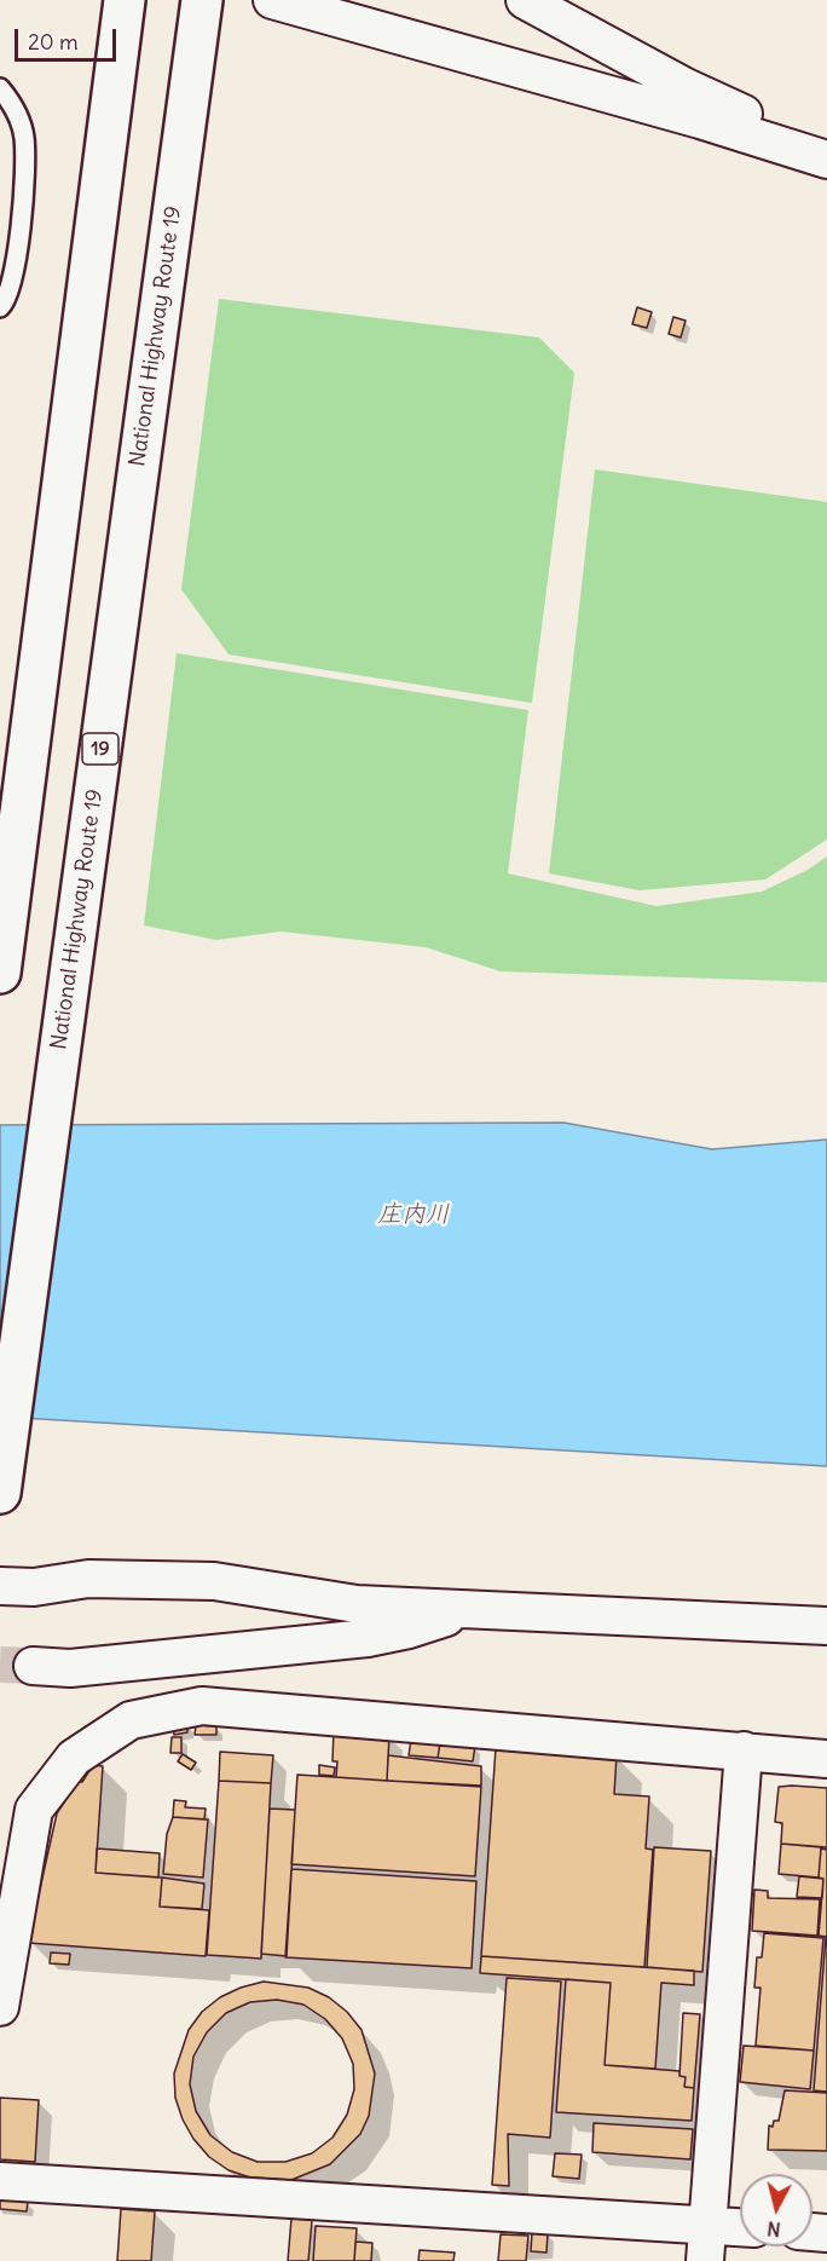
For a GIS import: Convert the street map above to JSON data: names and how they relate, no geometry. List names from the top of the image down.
{
  "streets": {
    "highway": ["National Highway Route 19", "19"]
  },
  "water": ["庄内川"],
  "scale_bar": "20 m",
  "north": "bottom"
}
